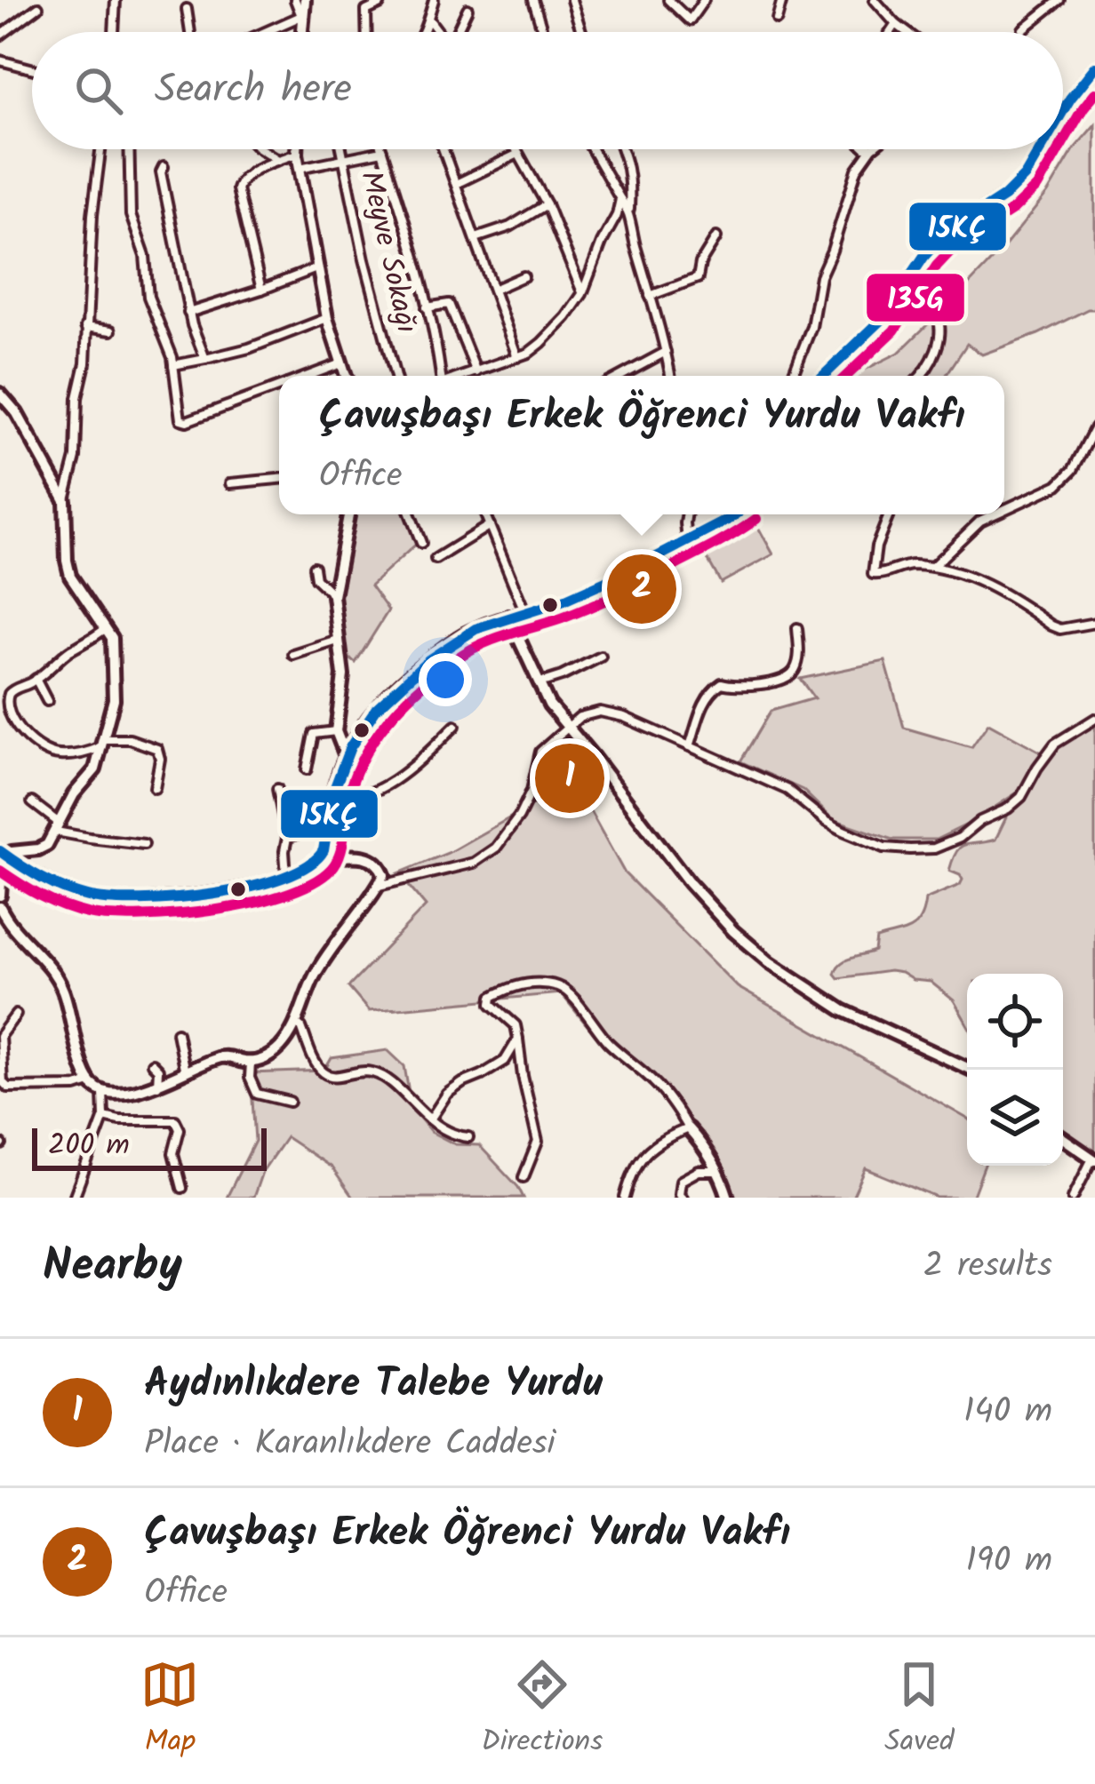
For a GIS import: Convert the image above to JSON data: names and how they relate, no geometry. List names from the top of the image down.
{
  "streets": {
    "street": ["Meyve Sokağı"]
  },
  "lines": ["transit line 15KÇ", "transit line 135G"],
  "scale_bar": "200 m",
  "page": {
    "search": "Search here",
    "popup": ["Çavuşbaşı Erkek Öğrenci Yurdu Vakfı", "Office"],
    "pins": ["2", "1"],
    "scale": "200 m",
    "heading": ["Nearby", "2 results"],
    "list": [
      {
        "mark": "1",
        "name": "Aydınlıkdere Talebe Yurdu",
        "note": "Place · Karanlıkdere Caddesi",
        "value": "140 m"
      },
      {
        "mark": "2",
        "name": "Çavuşbaşı Erkek Öğrenci Yurdu Vakfı",
        "note": "Office",
        "value": "190 m"
      }
    ],
    "nav": ["Map", "Directions", "Saved"]
  }
}
